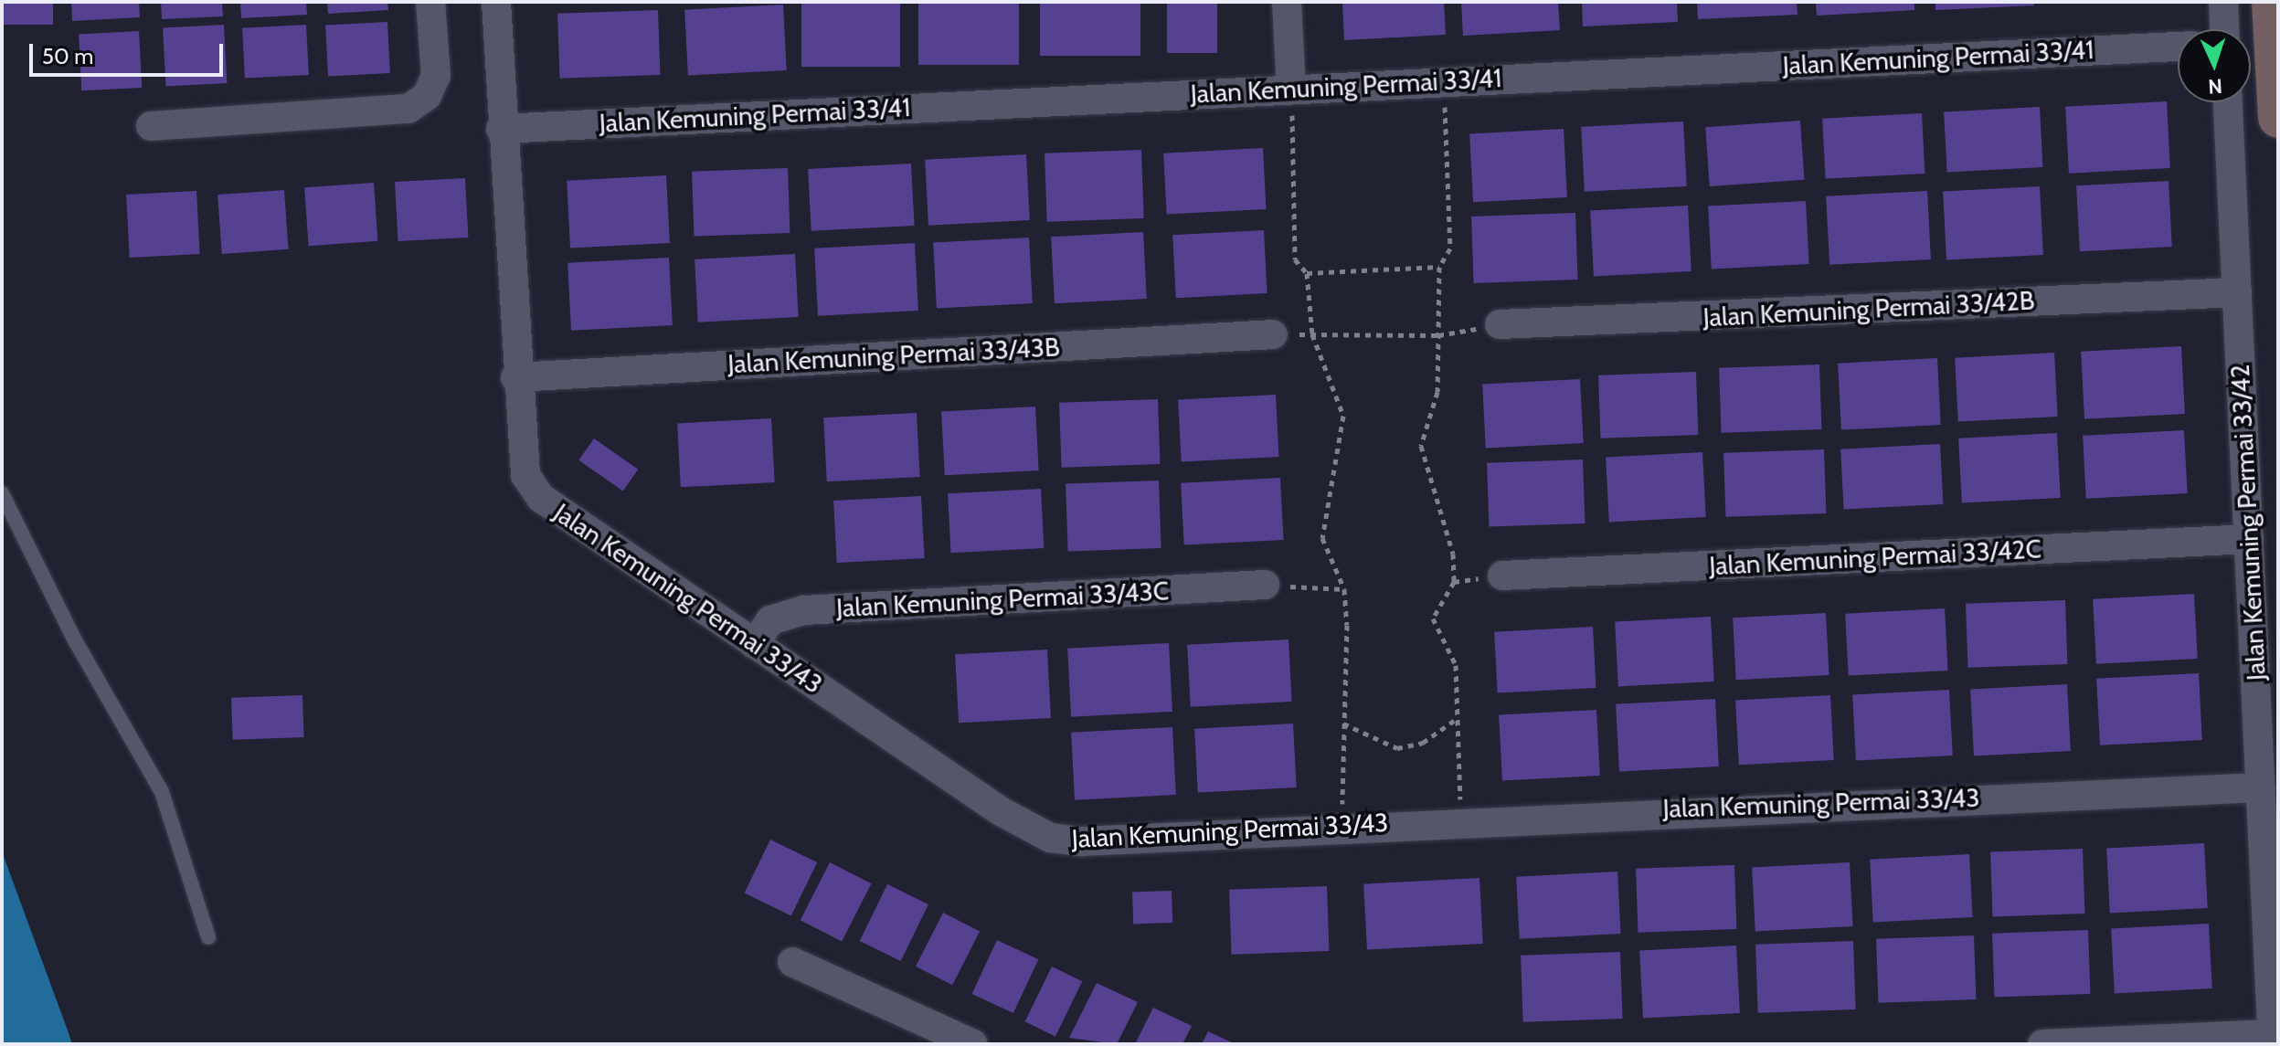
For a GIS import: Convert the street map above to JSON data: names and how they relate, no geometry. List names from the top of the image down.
{
  "streets": {
    "street": [
      "Jalan Kemuning Permai 33/41",
      "Jalan Kemuning Permai 33/42B",
      "Jalan Kemuning Permai 33/43B",
      "Jalan Kemuning Permai 33/42",
      "Jalan Kemuning Permai 33/42C",
      "Jalan Kemuning Permai 33/43",
      "Jalan Kemuning Permai 33/43C"
    ]
  },
  "crossings": [
    ["Jalan Kemuning Permai 33/41", "Jalan Kemuning Permai 33/43"],
    ["Jalan Kemuning Permai 33/42B", "Jalan Kemuning Permai 33/42"],
    ["Jalan Kemuning Permai 33/43B", "Jalan Kemuning Permai 33/43"],
    ["Jalan Kemuning Permai 33/42", "Jalan Kemuning Permai 33/42C"],
    ["Jalan Kemuning Permai 33/42", "Jalan Kemuning Permai 33/43"],
    ["Jalan Kemuning Permai 33/43", "Jalan Kemuning Permai 33/43C"]
  ],
  "scale_bar": "50 m",
  "north": "bottom"
}
